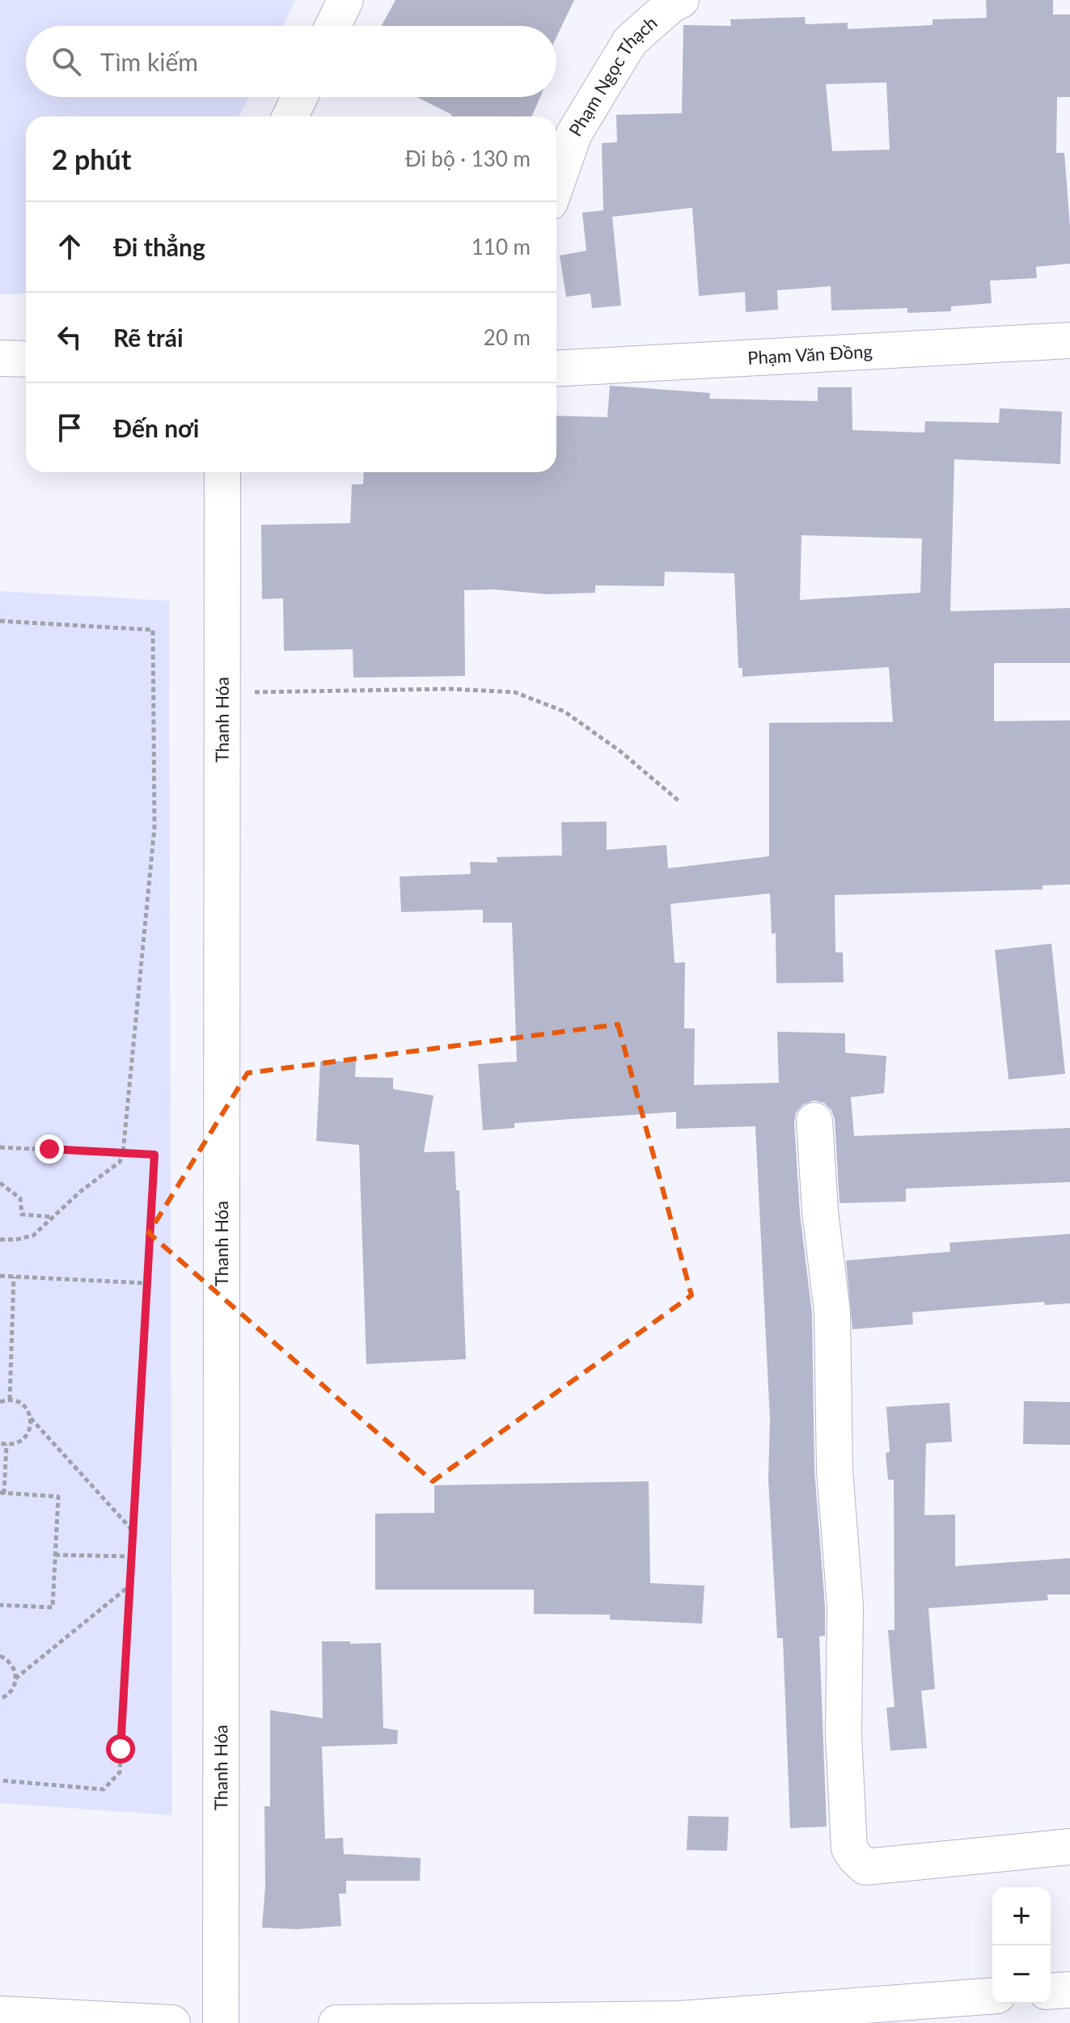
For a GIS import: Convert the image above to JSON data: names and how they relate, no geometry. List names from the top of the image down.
{
  "streets": {
    "street": ["Phạm Ngọc Thạch", "Phạm Văn Đồng", "Thanh Hóa"]
  },
  "page": {
    "search": "Tìm kiếm",
    "heading": ["2 phút", "Đi bộ · 130 m"],
    "list": [
      ["Đi thẳng", "110 m"],
      ["Rẽ trái", "20 m"],
      "Đến nơi"
    ],
    "map_buttons": ["+", "−"]
  }
}
